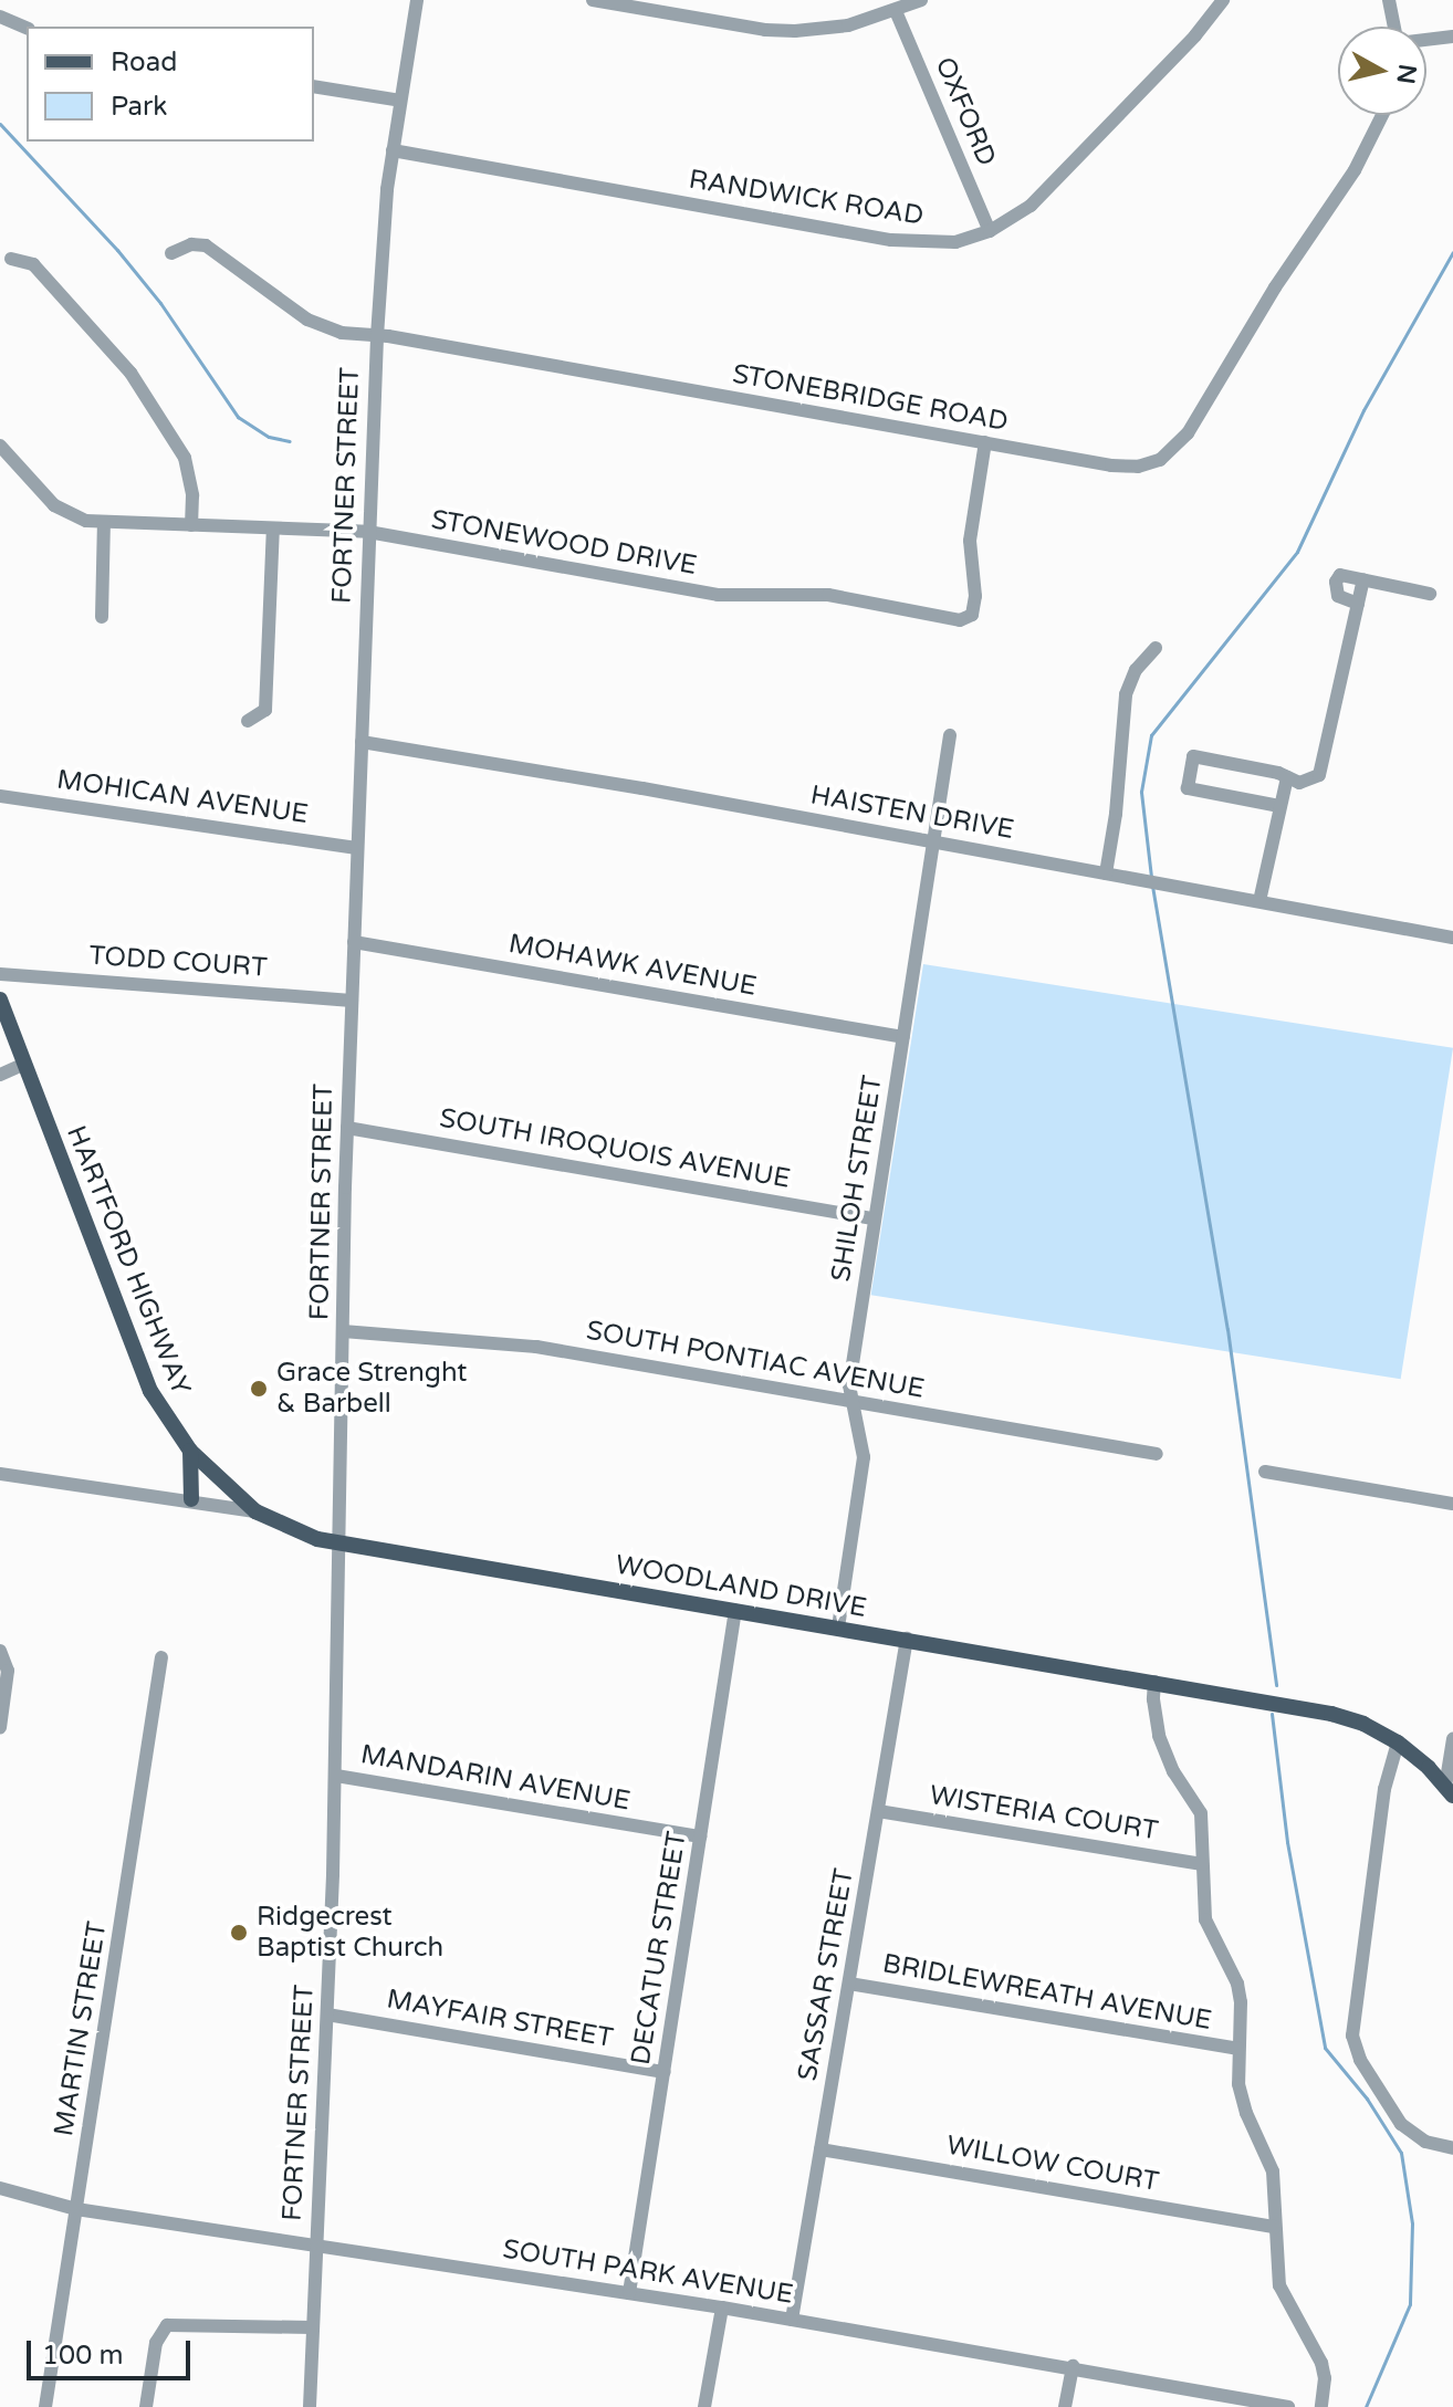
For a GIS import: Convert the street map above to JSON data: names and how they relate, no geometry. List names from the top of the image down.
{
  "streets": {
    "main road": ["HARTFORD HIGHWAY", "WOODLAND DRIVE"],
    "street": [
      "OXFORD",
      "RANDWICK ROAD",
      "STONEBRIDGE ROAD",
      "FORTNER STREET",
      "STONEWOOD DRIVE",
      "MOHICAN AVENUE",
      "HAISTEN DRIVE",
      "TODD COURT",
      "MOHAWK AVENUE",
      "SOUTH IROQUOIS AVENUE",
      "SHILOH STREET",
      "SOUTH PONTIAC AVENUE",
      "MANDARIN AVENUE",
      "WISTERIA COURT",
      "DECATUR STREET",
      "SASSAR STREET",
      "BRIDLEWREATH AVENUE",
      "MAYFAIR STREET",
      "MARTIN STREET",
      "WILLOW COURT",
      "SOUTH PARK AVENUE"
    ]
  },
  "crossings": [
    ["OXFORD", "RANDWICK ROAD"],
    ["RANDWICK ROAD", "FORTNER STREET"],
    ["STONEBRIDGE ROAD", "FORTNER STREET"],
    ["STONEBRIDGE ROAD", "STONEWOOD DRIVE"],
    ["FORTNER STREET", "STONEWOOD DRIVE"],
    ["FORTNER STREET", "MOHICAN AVENUE"],
    ["FORTNER STREET", "HAISTEN DRIVE"],
    ["FORTNER STREET", "TODD COURT"],
    ["FORTNER STREET", "MOHAWK AVENUE"],
    ["FORTNER STREET", "SOUTH IROQUOIS AVENUE"],
    ["FORTNER STREET", "SOUTH PONTIAC AVENUE"],
    ["FORTNER STREET", "WOODLAND DRIVE"],
    ["FORTNER STREET", "MANDARIN AVENUE"],
    ["FORTNER STREET", "MAYFAIR STREET"],
    ["FORTNER STREET", "SOUTH PARK AVENUE"],
    ["HAISTEN DRIVE", "SHILOH STREET"],
    ["MOHAWK AVENUE", "SHILOH STREET"],
    ["SOUTH IROQUOIS AVENUE", "SHILOH STREET"],
    ["SHILOH STREET", "SOUTH PONTIAC AVENUE"],
    ["SHILOH STREET", "WOODLAND DRIVE"],
    ["HARTFORD HIGHWAY", "WOODLAND DRIVE"],
    ["WOODLAND DRIVE", "DECATUR STREET"],
    ["WOODLAND DRIVE", "SASSAR STREET"],
    ["MANDARIN AVENUE", "DECATUR STREET"],
    ["WISTERIA COURT", "SASSAR STREET"],
    ["DECATUR STREET", "MAYFAIR STREET"],
    ["DECATUR STREET", "SOUTH PARK AVENUE"],
    ["SASSAR STREET", "BRIDLEWREATH AVENUE"],
    ["SASSAR STREET", "WILLOW COURT"],
    ["SASSAR STREET", "SOUTH PARK AVENUE"],
    ["MARTIN STREET", "SOUTH PARK AVENUE"]
  ],
  "places": ["Grace Strenght & Barbell", "Ridgecrest Baptist Church"],
  "legend": ["Road", "Park"],
  "scale_bar": "100 m",
  "north": "right"
}
